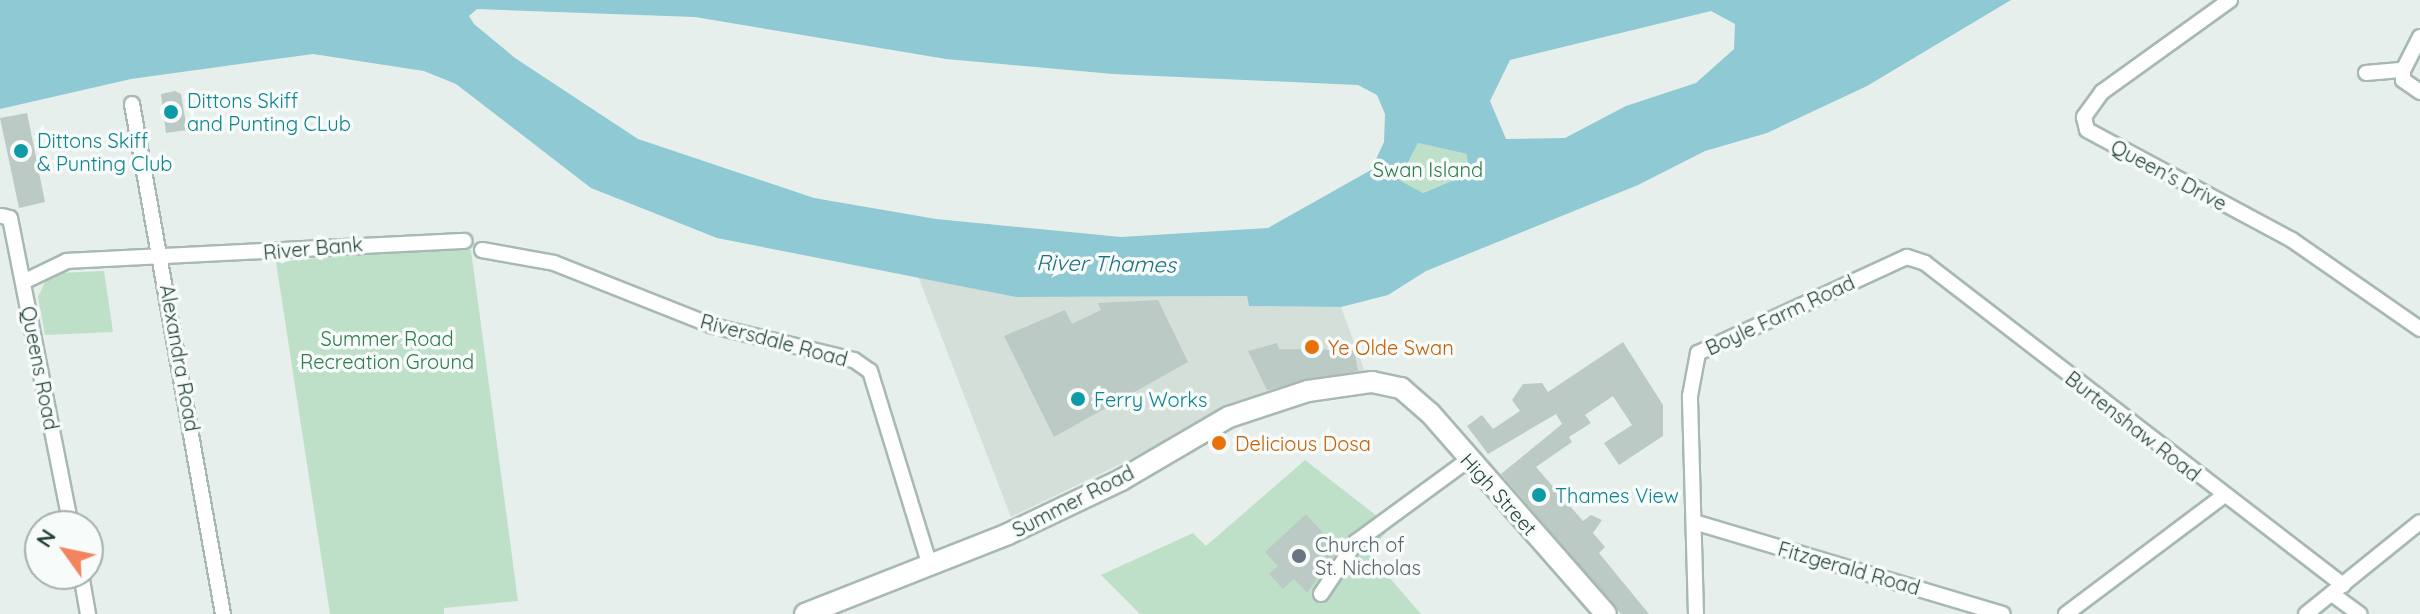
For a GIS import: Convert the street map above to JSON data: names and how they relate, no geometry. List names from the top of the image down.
{
  "streets": {
    "street": [
      "Queen's Drive",
      "River Bank",
      "Boyle Farm Road",
      "Riversdale Road",
      "Alexandra Road",
      "Queens Road",
      "Burtenshaw Road",
      "High Street",
      "Summer Road",
      "Fitzgerald Road"
    ]
  },
  "crossings": [
    ["River Bank", "Alexandra Road"],
    ["River Bank", "Queens Road"],
    ["Boyle Farm Road", "Burtenshaw Road"],
    ["Boyle Farm Road", "Fitzgerald Road"],
    ["Riversdale Road", "Summer Road"],
    ["High Street", "Summer Road"]
  ],
  "water": ["River Thames"],
  "parks": ["Swan Island", "Summer Road Recreation Ground"],
  "places": [
    "Dittons Skiff and Punting CLub",
    "Dittons Skiff & Punting Club",
    "Ye Olde Swan",
    "Ferry Works",
    "Delicious Dosa",
    "Thames View",
    "Church of St. Nicholas"
  ],
  "north": "top left"
}
